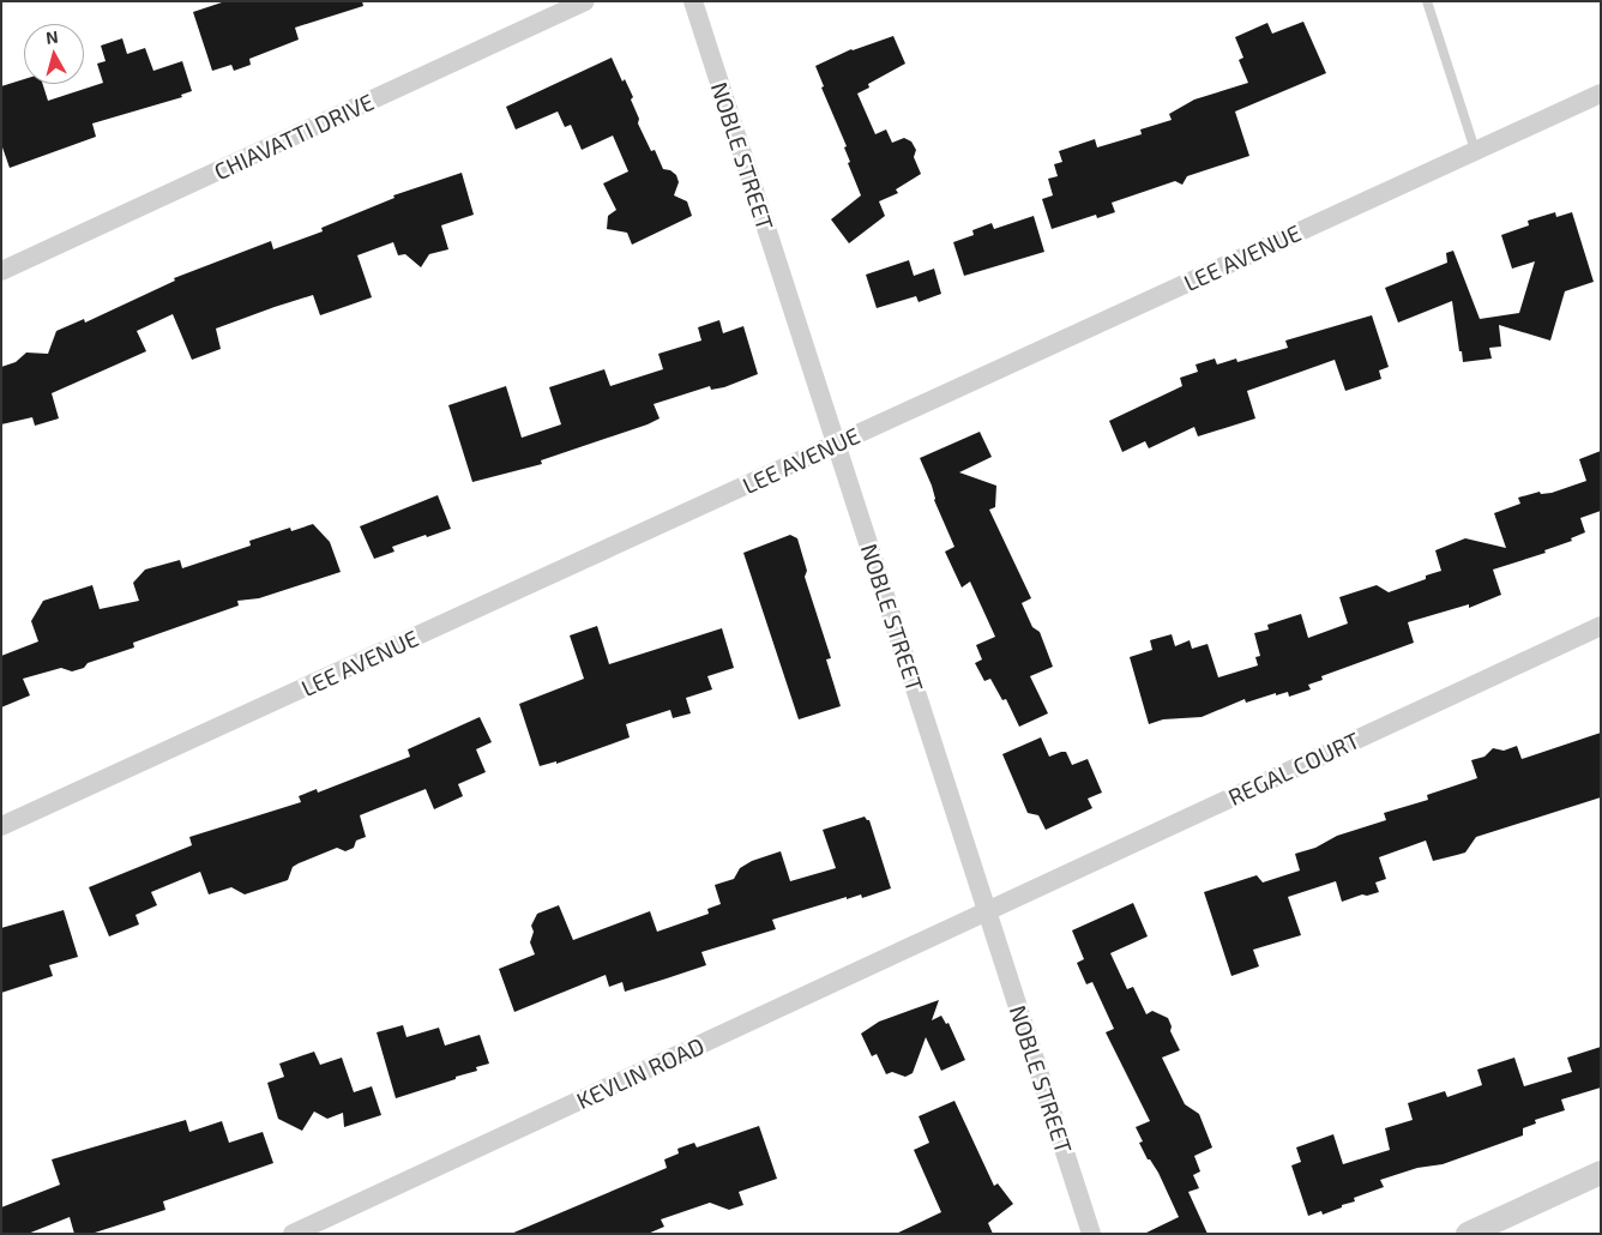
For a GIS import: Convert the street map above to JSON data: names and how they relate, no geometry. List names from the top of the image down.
{
  "streets": {
    "street": [
      "CHIAVATTI DRIVE",
      "NOBLE STREET",
      "LEE AVENUE",
      "REGAL COURT",
      "KEVLIN ROAD"
    ]
  },
  "crossings": [
    ["NOBLE STREET", "LEE AVENUE"],
    ["NOBLE STREET", "REGAL COURT"],
    ["NOBLE STREET", "KEVLIN ROAD"],
    ["REGAL COURT", "KEVLIN ROAD"]
  ],
  "north": "top"
}
